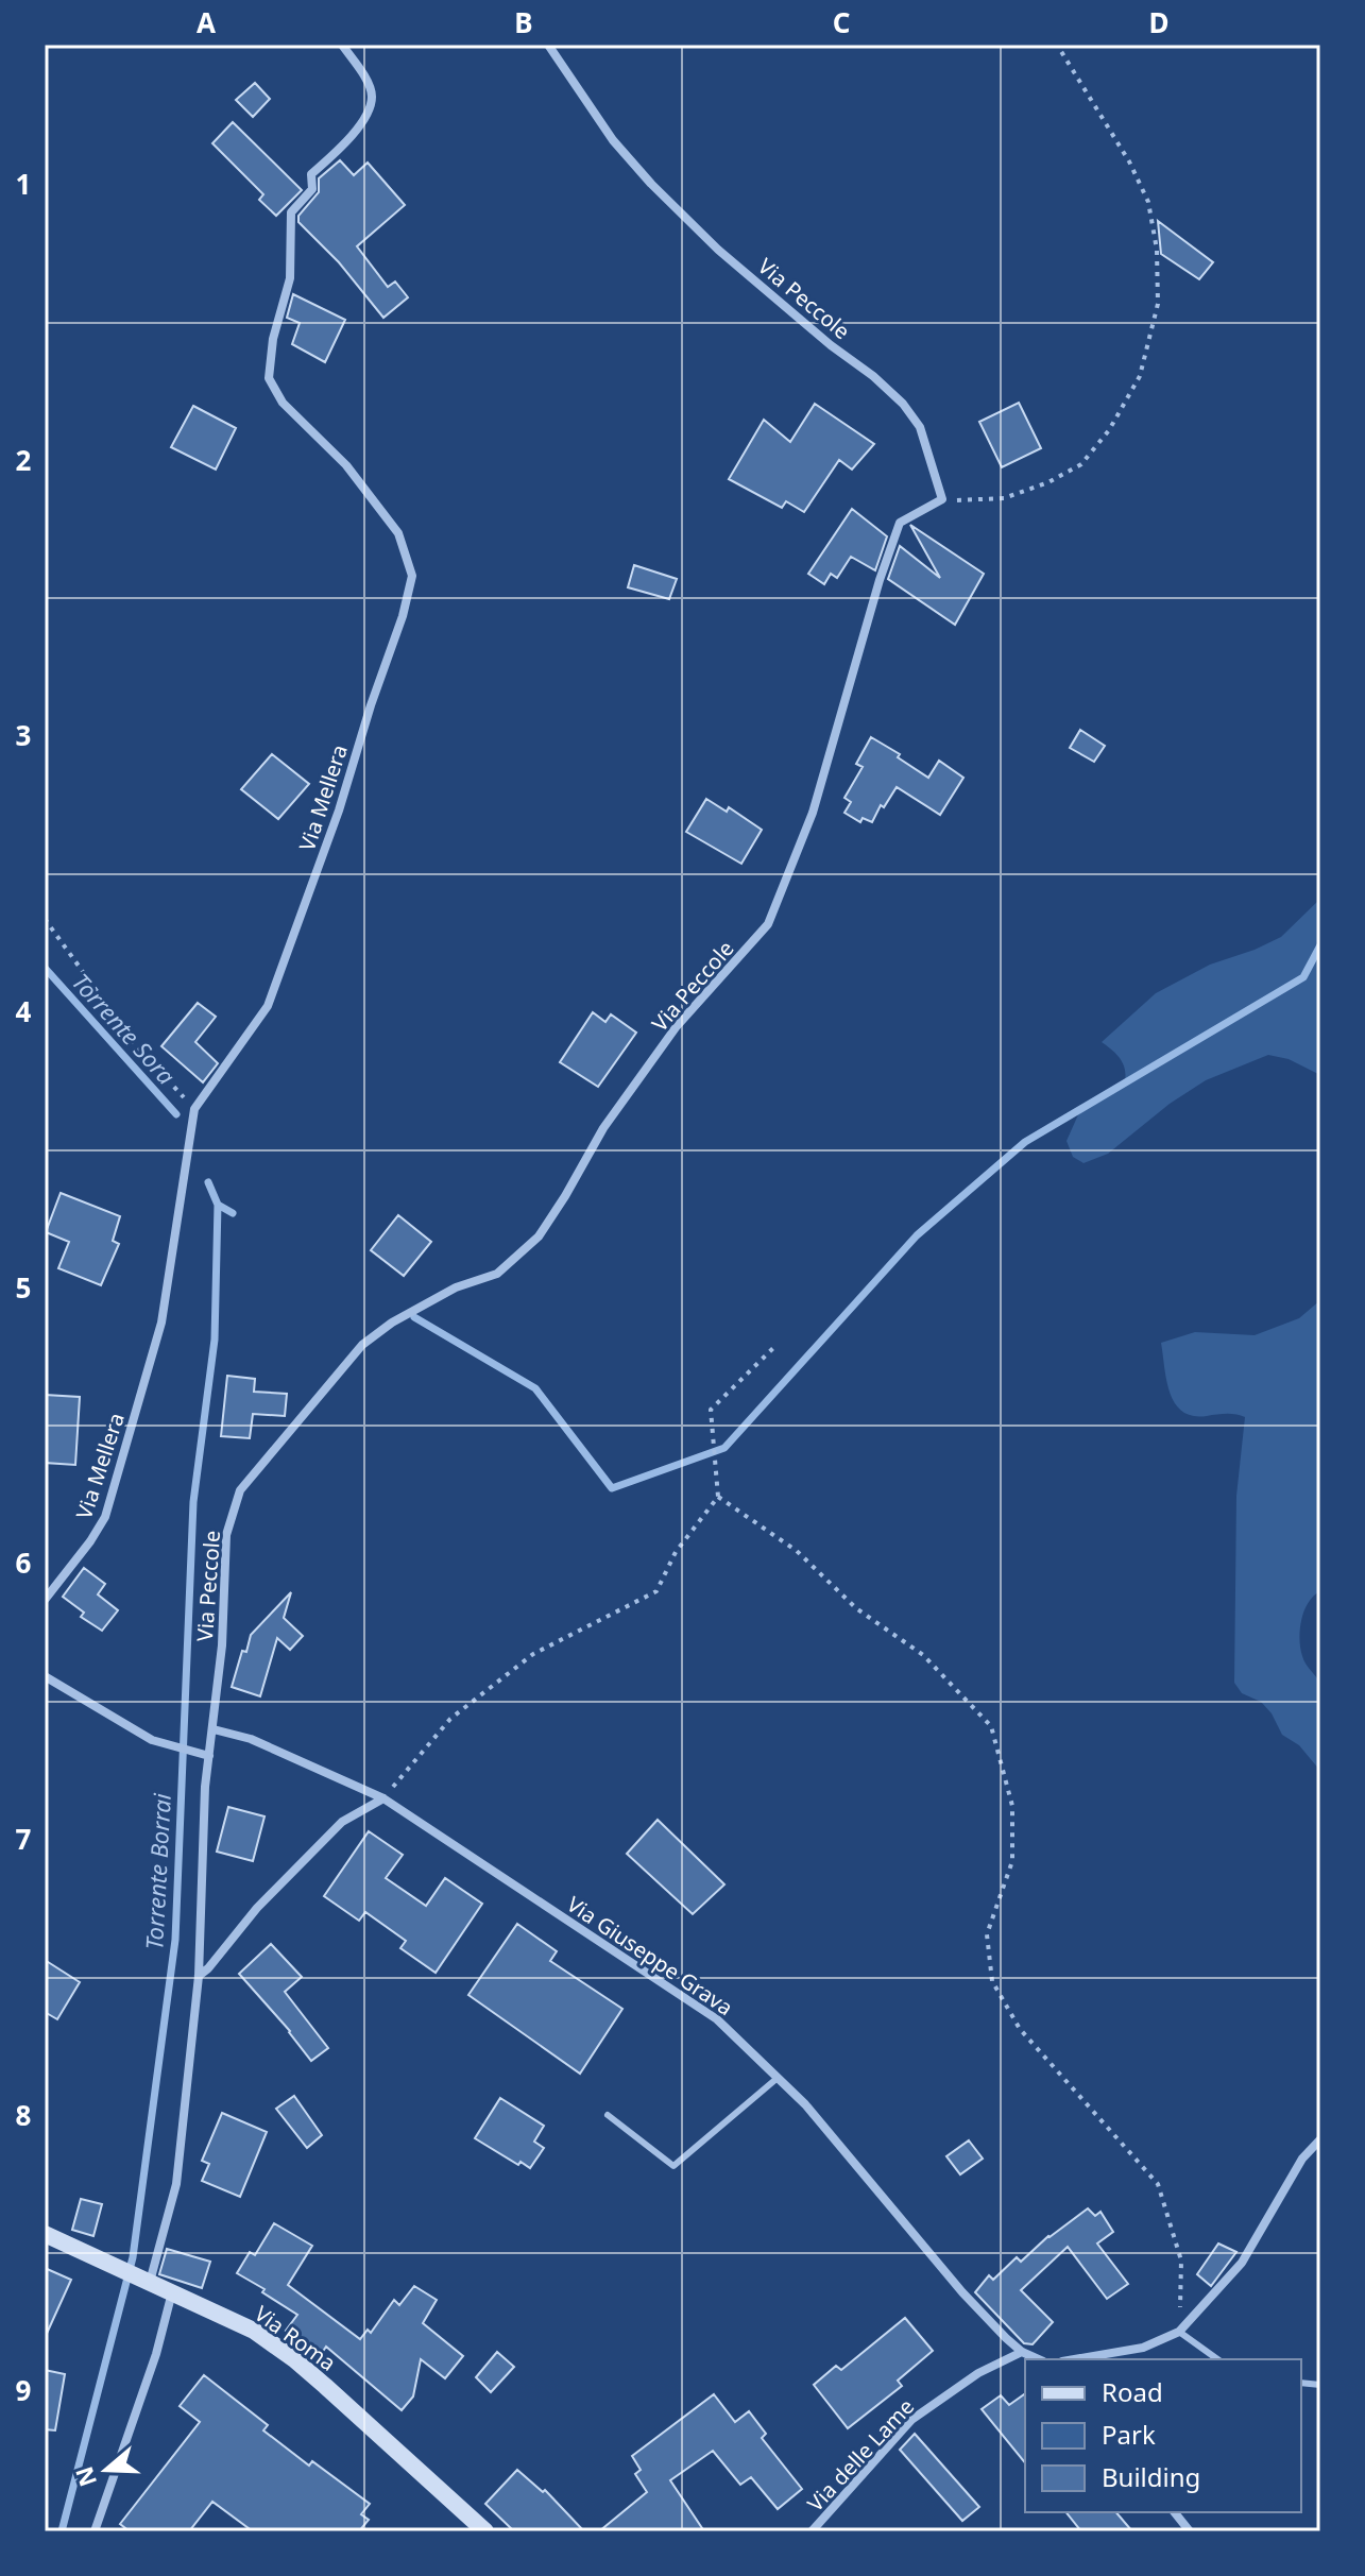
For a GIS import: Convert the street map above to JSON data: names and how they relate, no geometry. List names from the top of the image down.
{
  "streets": {
    "main road": ["Via Roma"],
    "street": [
      "Via Peccole",
      "Via Mellera",
      "Via Giuseppe Grava",
      "Via delle Lame"
    ]
  },
  "crossings": [
    ["Via Peccole", "Via Giuseppe Grava"],
    ["Via Peccole", "Via Roma"],
    ["Via Giuseppe Grava", "Via delle Lame"]
  ],
  "water": ["Torrente Sora", "Torrente Borrai"],
  "legend": ["Road", "Park", "Building"],
  "north": "left",
  "grid": {
    "columns": [
      "A",
      "B",
      "C",
      "D"
    ],
    "rows": [
      "1",
      "2",
      "3",
      "4",
      "5",
      "6",
      "7",
      "8",
      "9"
    ]
  }
}
